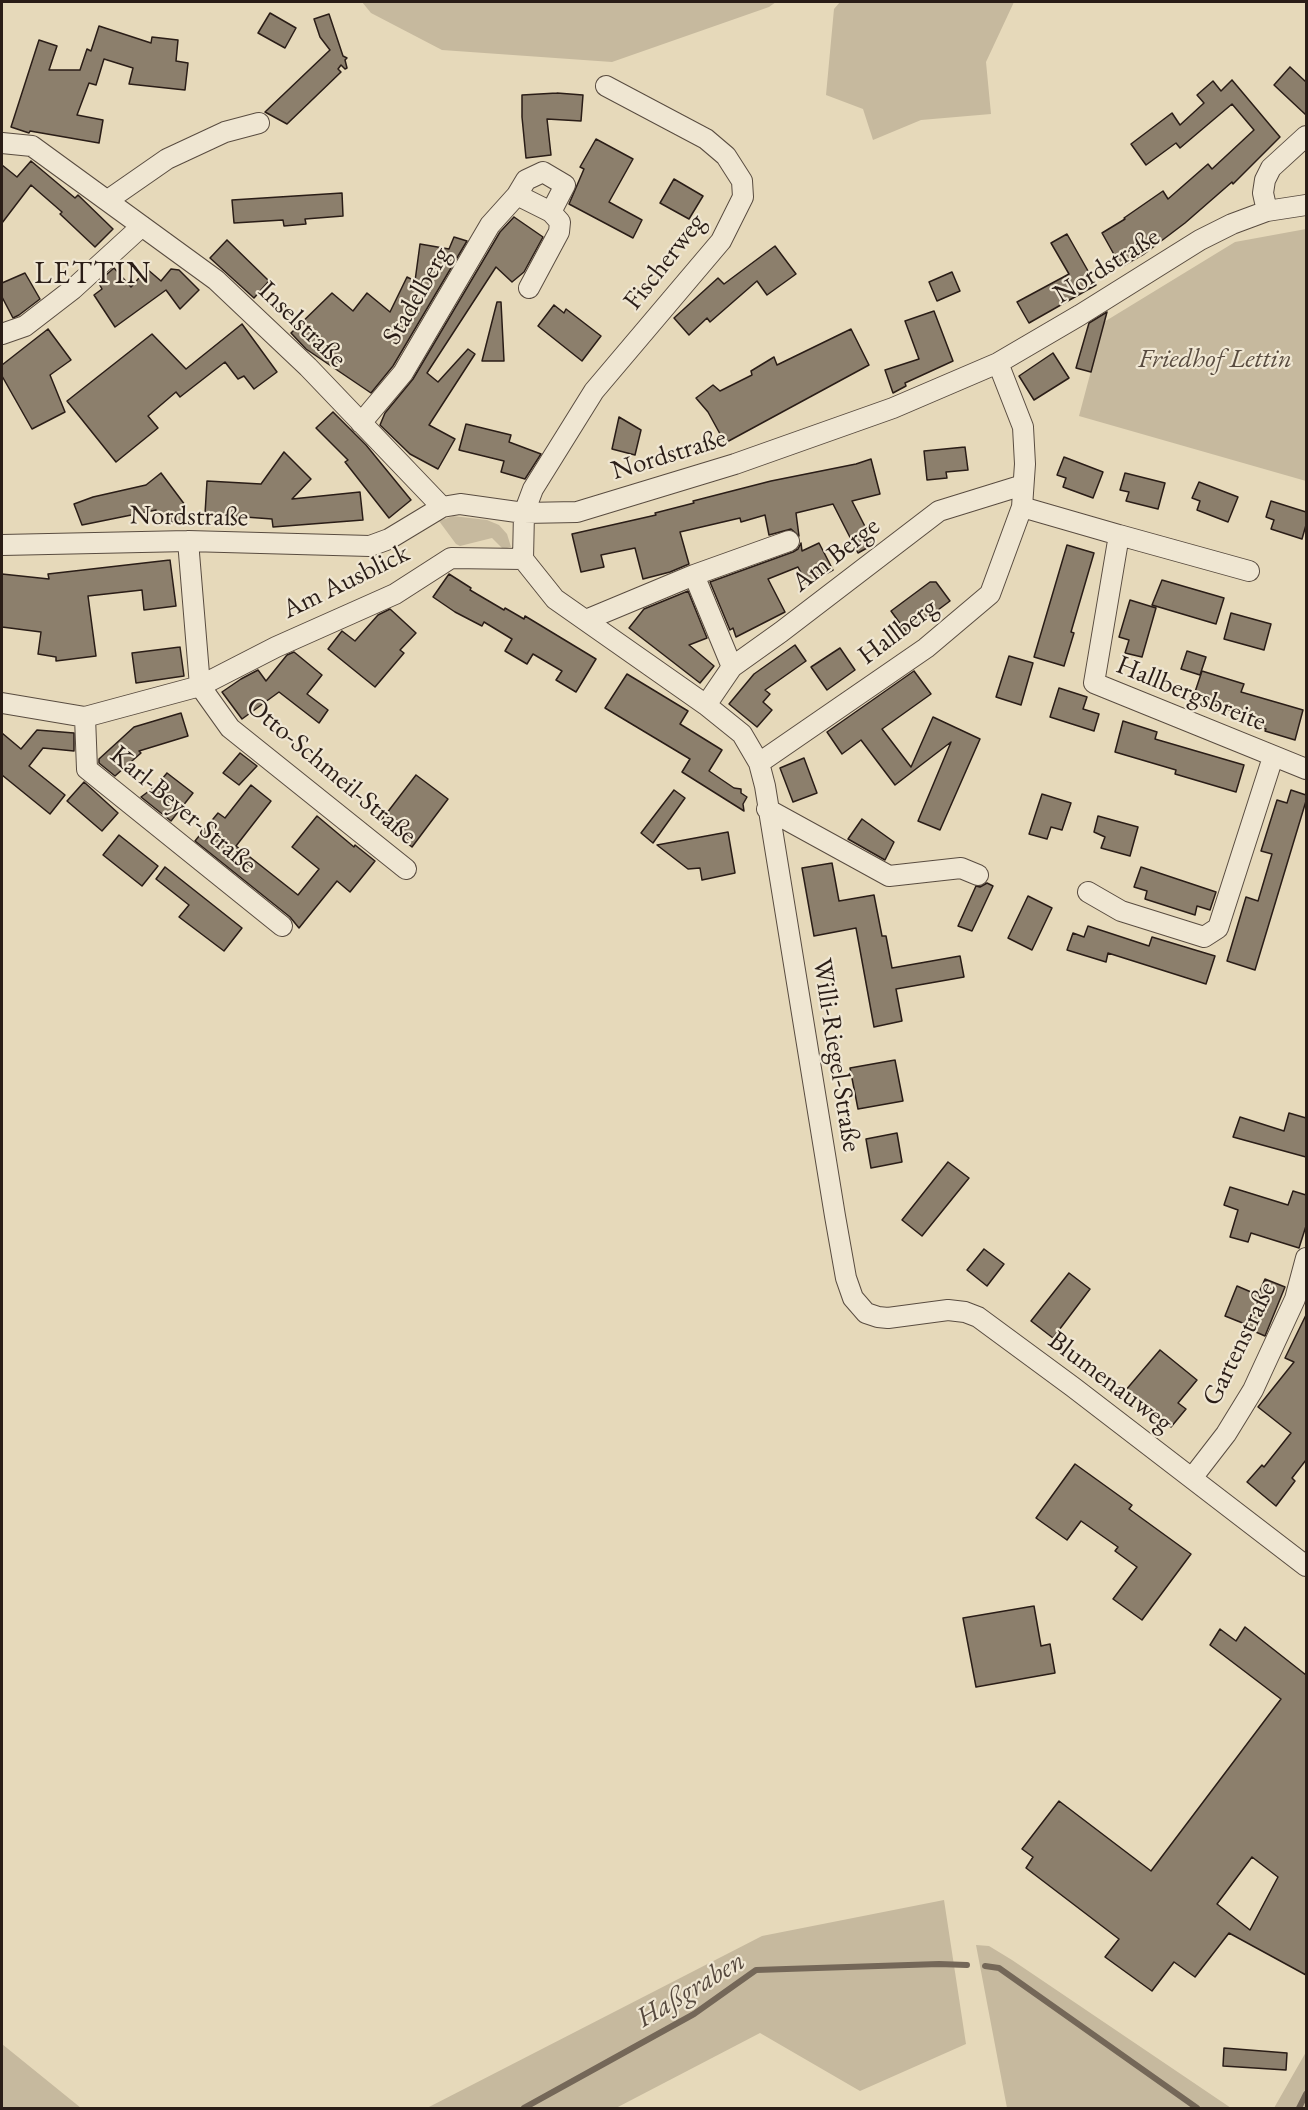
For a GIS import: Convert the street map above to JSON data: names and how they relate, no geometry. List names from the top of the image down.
{
  "streets": {
    "street": [
      "Fischerweg",
      "Nordstraße",
      "Stadelberg",
      "Inselstraße",
      "Am Berge",
      "Am Ausblick",
      "Hallberg",
      "Hallbergsbreite",
      "Otto-Schmeil-Straße",
      "Karl-Beyer-Straße",
      "Willi-Riegel-Straße",
      "Gartenstraße",
      "Blumenauweg"
    ]
  },
  "crossings": [
    ["Fischerweg", "Nordstraße"],
    ["Nordstraße", "Inselstraße"],
    ["Nordstraße", "Hallberg"],
    ["Stadelberg", "Inselstraße"],
    ["Am Berge", "Hallberg"],
    ["Am Berge", "Willi-Riegel-Straße"],
    ["Am Ausblick", "Otto-Schmeil-Straße"],
    ["Am Ausblick", "Karl-Beyer-Straße"],
    ["Am Ausblick", "Willi-Riegel-Straße"],
    ["Hallberg", "Willi-Riegel-Straße"],
    ["Willi-Riegel-Straße", "Blumenauweg"],
    ["Gartenstraße", "Blumenauweg"]
  ],
  "districts": ["LETTIN"],
  "water": ["Haßgraben"],
  "parks": ["Friedhof Lettin"]
}
